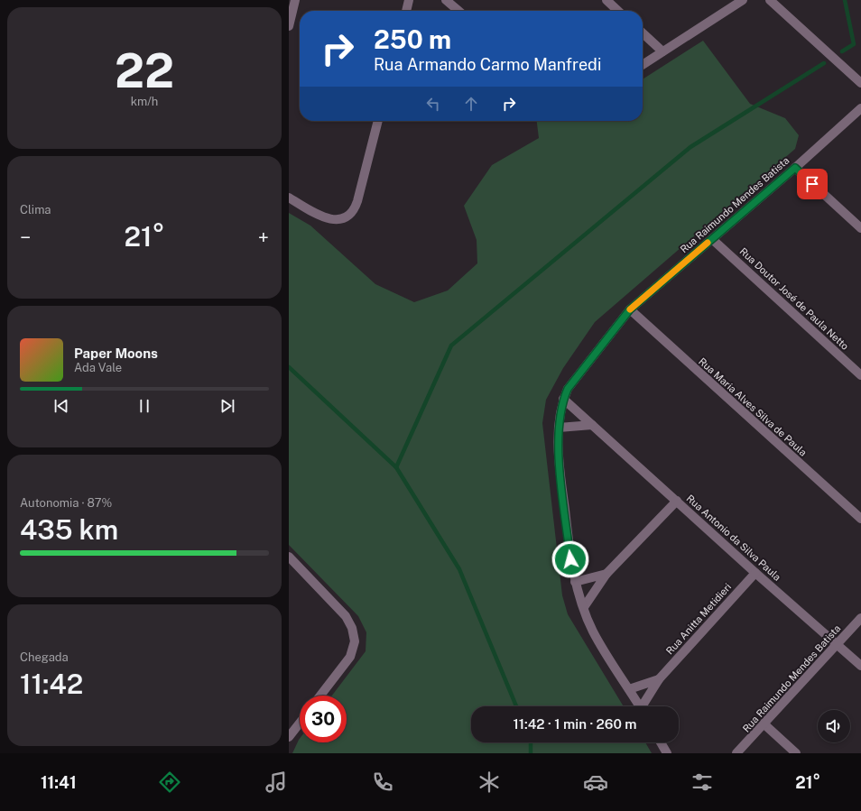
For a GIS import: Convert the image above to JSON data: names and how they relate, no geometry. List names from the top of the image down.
{
  "streets": {
    "street": [
      "Rua Raimundo Mendes Batista",
      "Rua Doutor José de Paula Netto",
      "Rua Maria Alves Silva de Paula",
      "Rua Antonio da Silva Paula",
      "Rua Anitta Metidieri"
    ]
  },
  "crossings": [
    ["Rua Raimundo Mendes Batista", "Rua Doutor José de Paula Netto"],
    ["Rua Raimundo Mendes Batista", "Rua Maria Alves Silva de Paula"],
    ["Rua Raimundo Mendes Batista", "Rua Antonio da Silva Paula"],
    ["Rua Raimundo Mendes Batista", "Rua Anitta Metidieri"],
    ["Rua Antonio da Silva Paula", "Rua Anitta Metidieri"]
  ],
  "page": {
    "tile": [
      ["22", "km/h"],
      "Clima",
      ["Autonomia · 87%", "435 km"],
      ["Chegada", "11:42"]
    ],
    "turn": ["250 m", "Rua Armando Carmo Manfredi"],
    "heat": ["−", "21°", "+"],
    "song": ["Paper Moons", "Ada Vale"],
    "limit": "30",
    "trip": "11:42 · 1 min · 260 m",
    "tabs": ["11:41", "21°"]
  }
}
